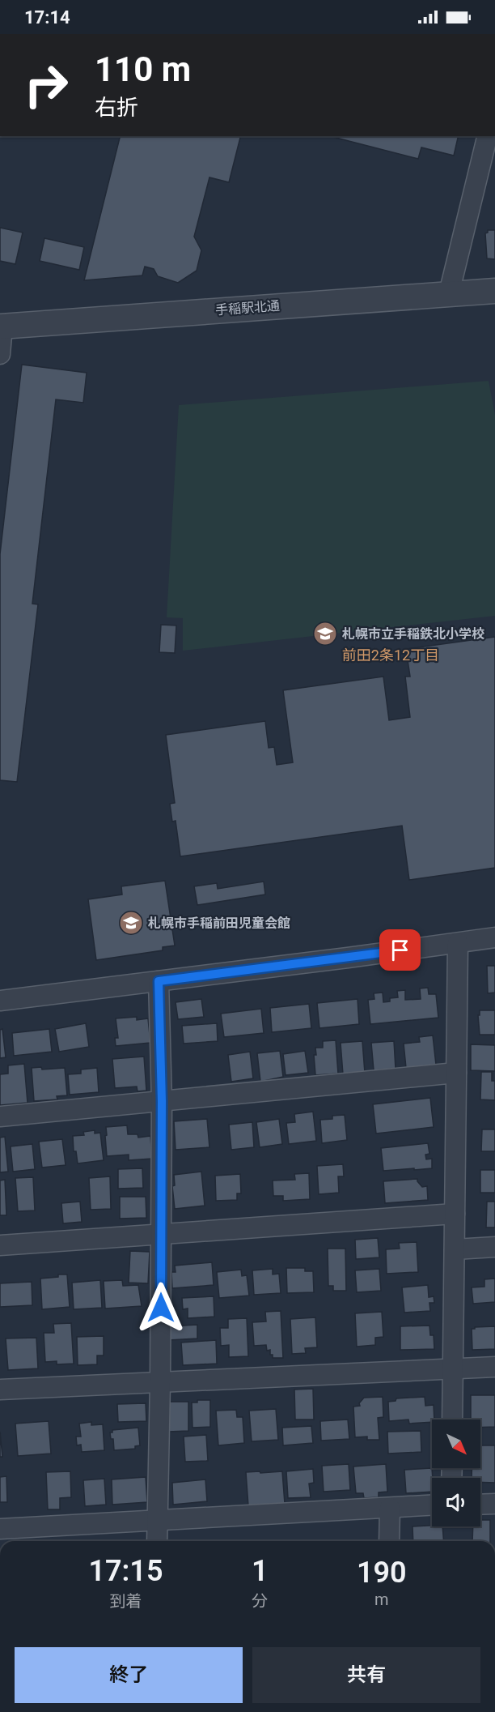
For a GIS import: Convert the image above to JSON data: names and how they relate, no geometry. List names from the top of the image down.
{
  "streets": {
    "street": ["手稲駅北通"]
  },
  "districts": ["前田2条12丁目"],
  "places": {
    "school or university": ["札幌市立手稲鉄北小学校", "札幌市手稲前田児童会館"]
  },
  "north": "bottom right",
  "page": {
    "status": "17:14",
    "turn": ["110 m", "右折"],
    "eta": [
      "17:15",
      "到着",
      "1",
      "分",
      "190",
      "m"
    ],
    "buttons": ["終了", "共有"]
  }
}
